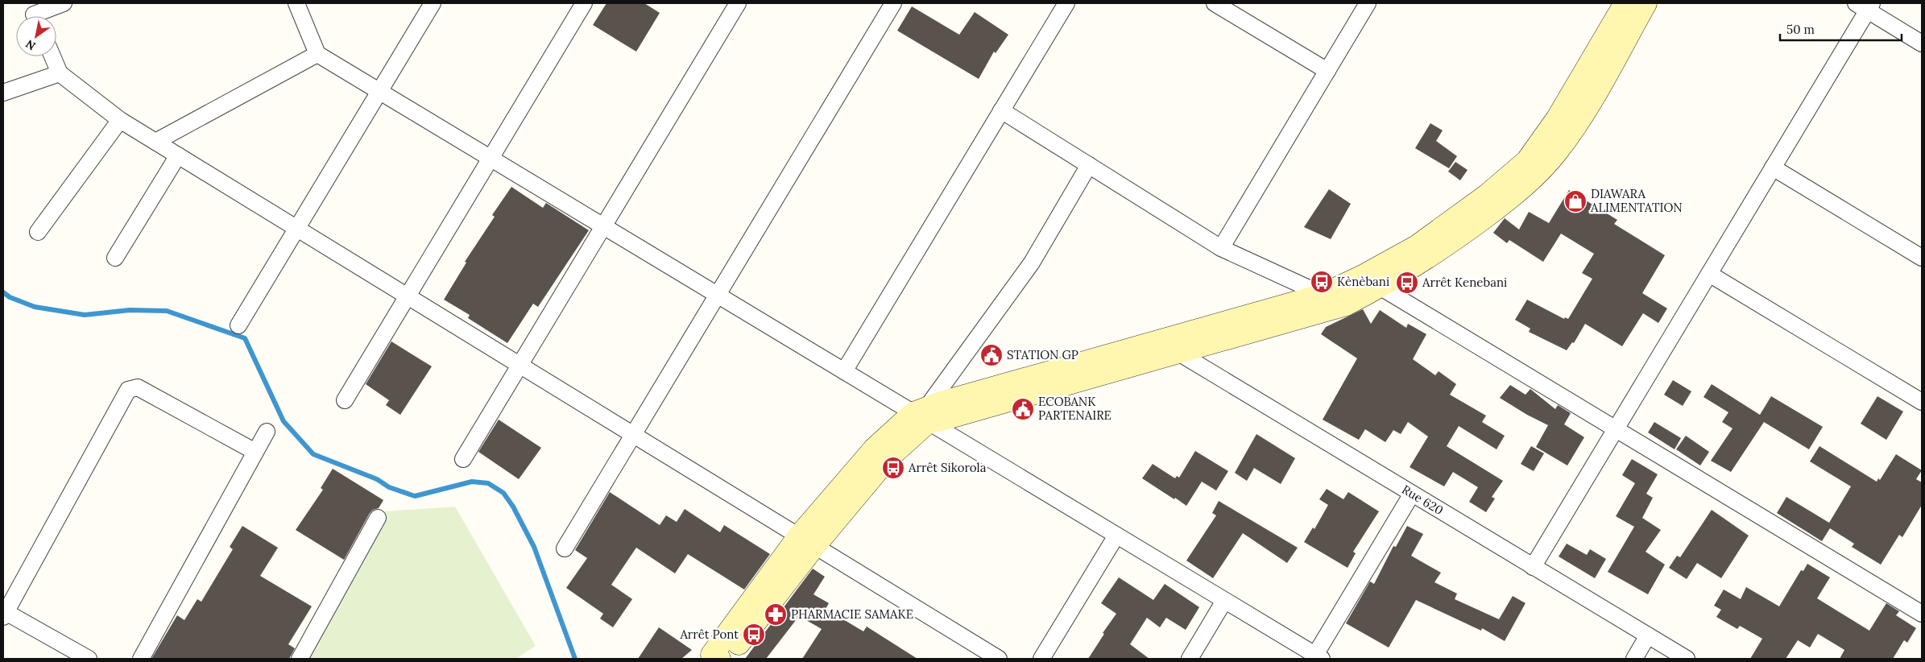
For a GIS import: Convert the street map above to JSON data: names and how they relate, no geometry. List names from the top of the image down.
{
  "streets": {
    "street": ["Rue 620"]
  },
  "places": {
    "shop": ["DIAWARA ALIMENTATION"],
    "bus stop": [
      "Kènèbani",
      "Arrêt Kenebani",
      "Arrêt Sikorola",
      "Arrêt Pont"
    ],
    "public building": ["STATION GP", "ECOBANK PARTENAIRE"],
    "pharmacy": ["PHARMACIE SAMAKE"]
  },
  "scale_bar": "50 m",
  "north": "bottom left"
}
